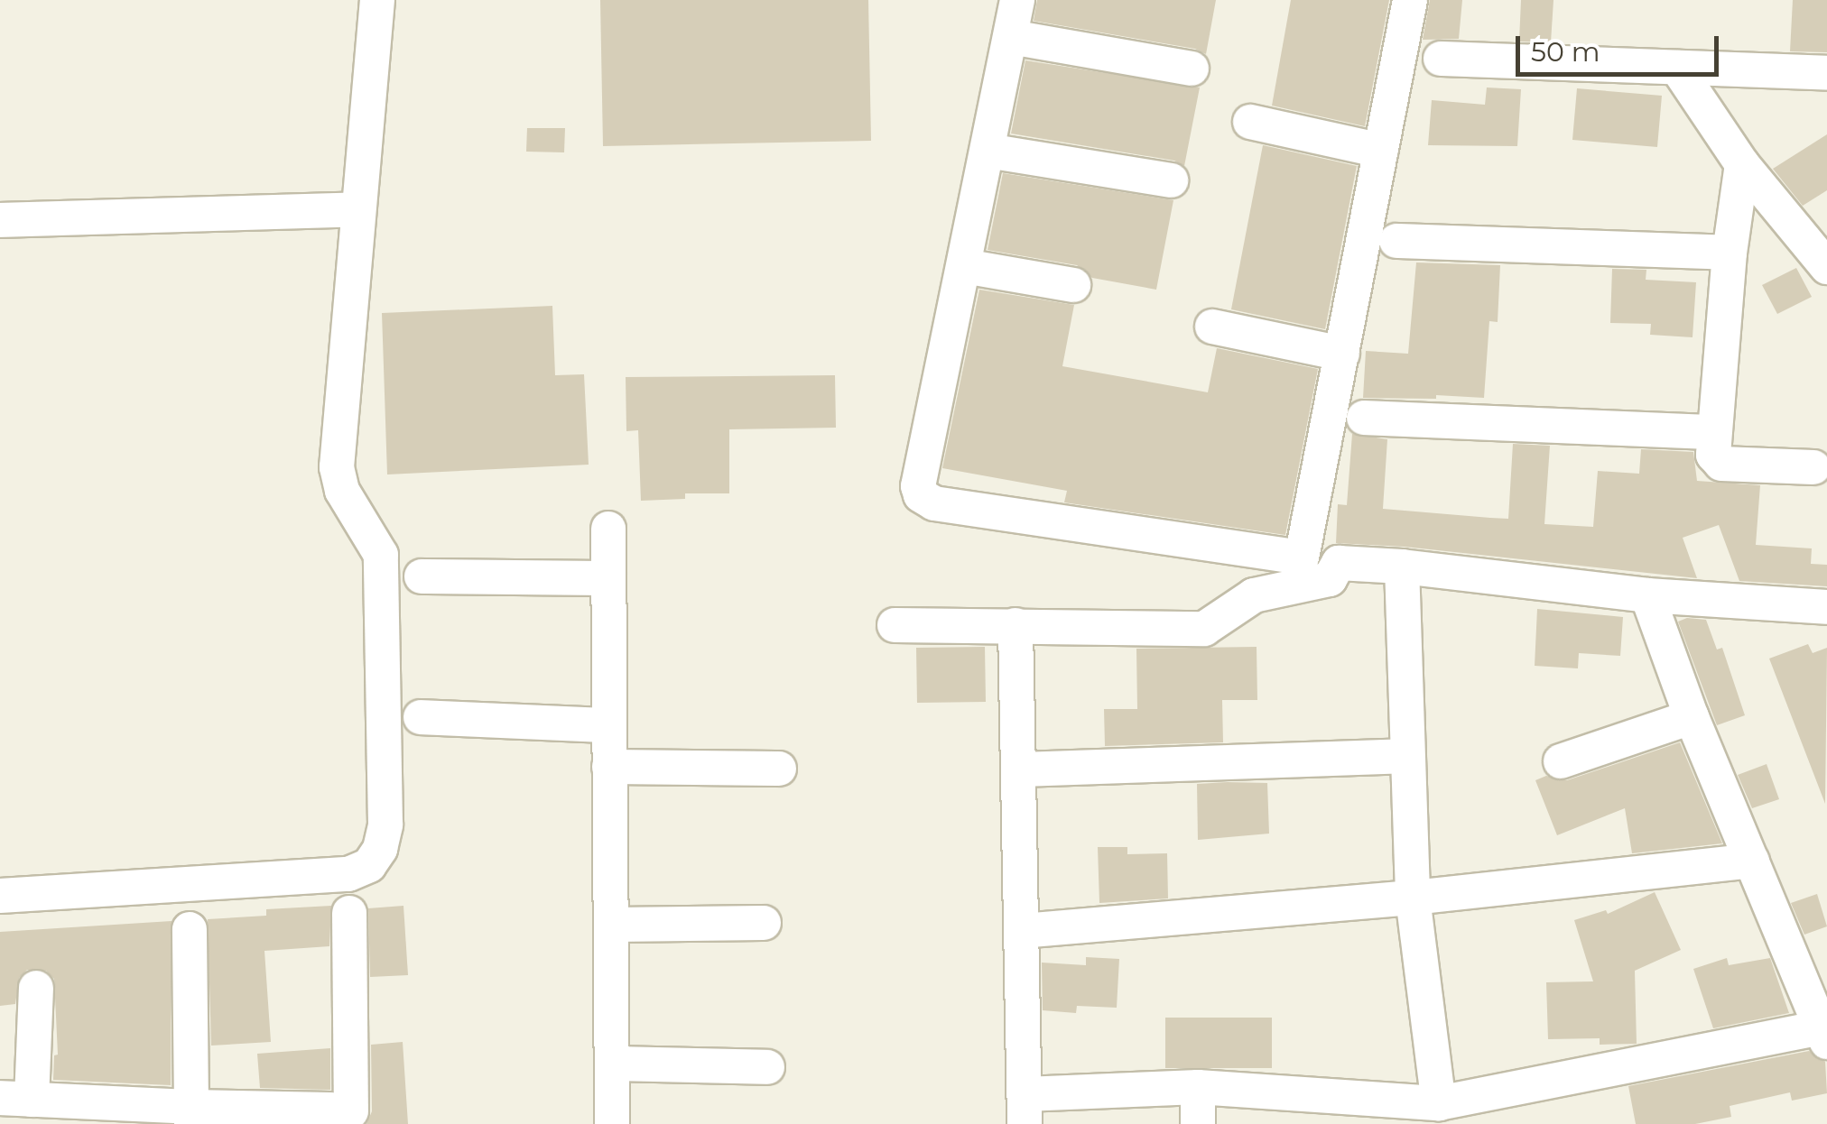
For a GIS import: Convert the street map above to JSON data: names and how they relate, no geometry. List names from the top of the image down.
{
  "scale_bar": "50 m"
}
